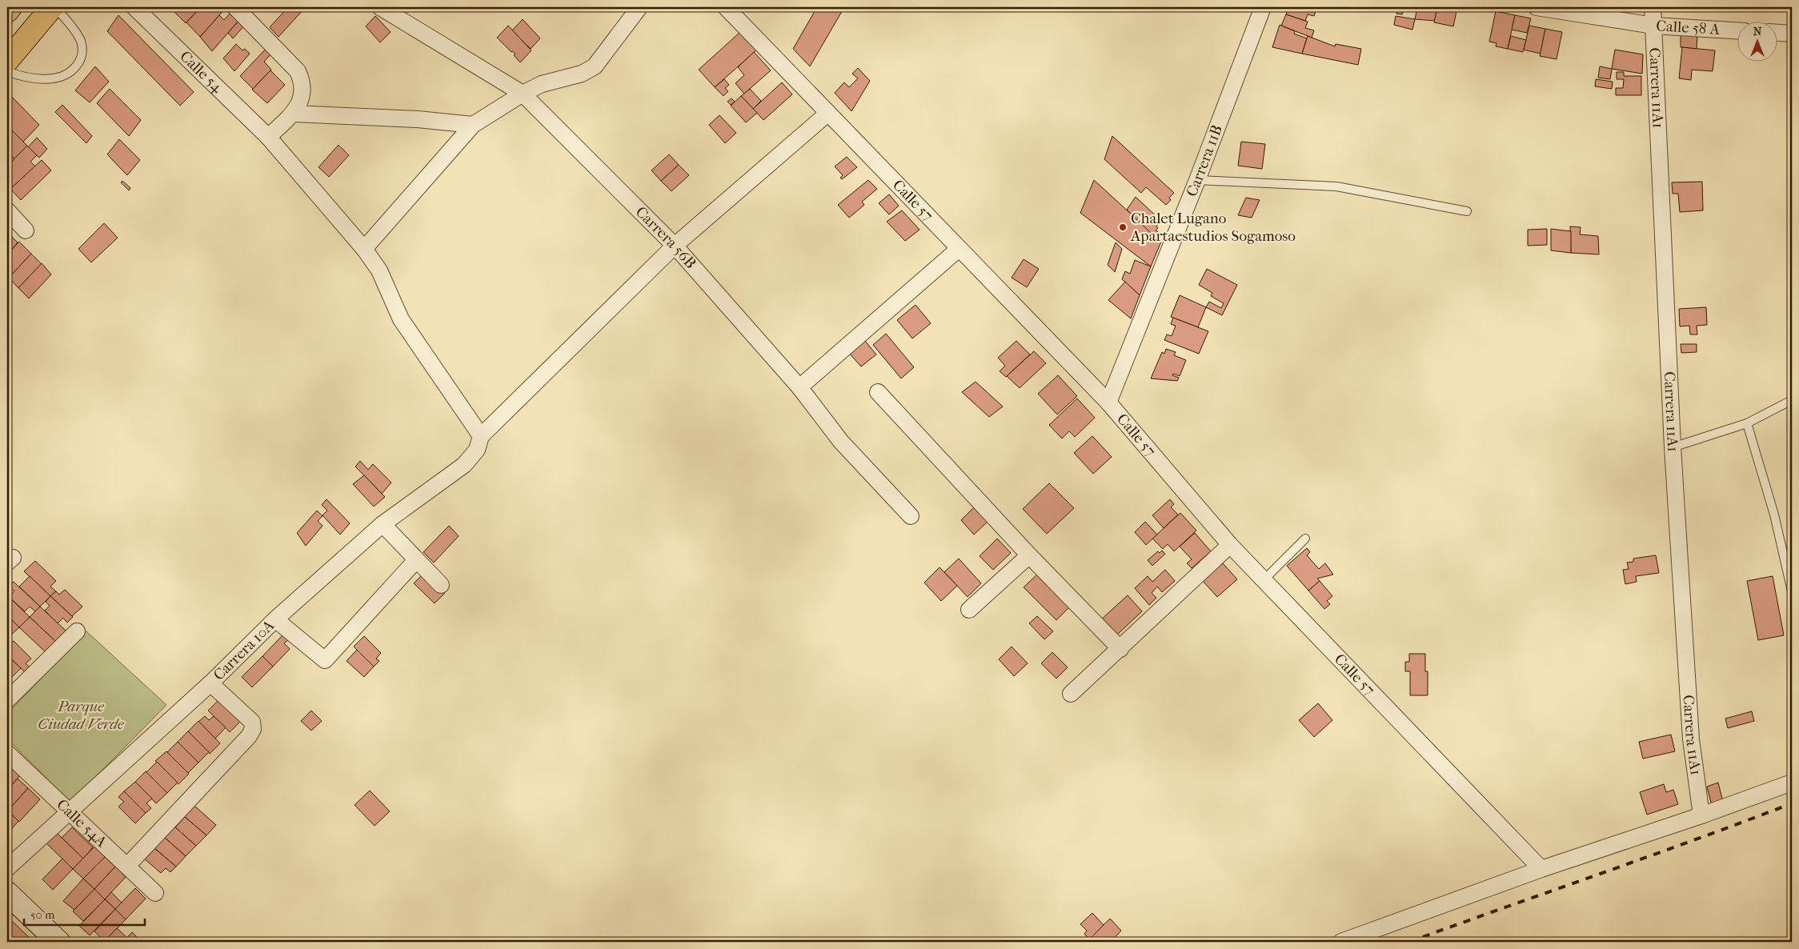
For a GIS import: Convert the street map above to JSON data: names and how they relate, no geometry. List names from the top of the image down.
{
  "streets": {
    "street": [
      "Calle 58 A",
      "Calle 54",
      "Carrera 11A1",
      "Carrera 11B",
      "Calle 57",
      "Carrera 56B",
      "Carrera 10A",
      "Calle 54A"
    ]
  },
  "crossings": [
    ["Calle 58 A", "Carrera 11A1"],
    ["Calle 54", "Carrera 10A"],
    ["Carrera 11B", "Calle 57"],
    ["Carrera 10A", "Calle 54A"]
  ],
  "parks": ["Parque Ciudad Verde"],
  "places": ["Chalet Lugano Apartaestudios Sogamoso"],
  "scale_bar": "50 m",
  "north": "top"
}
